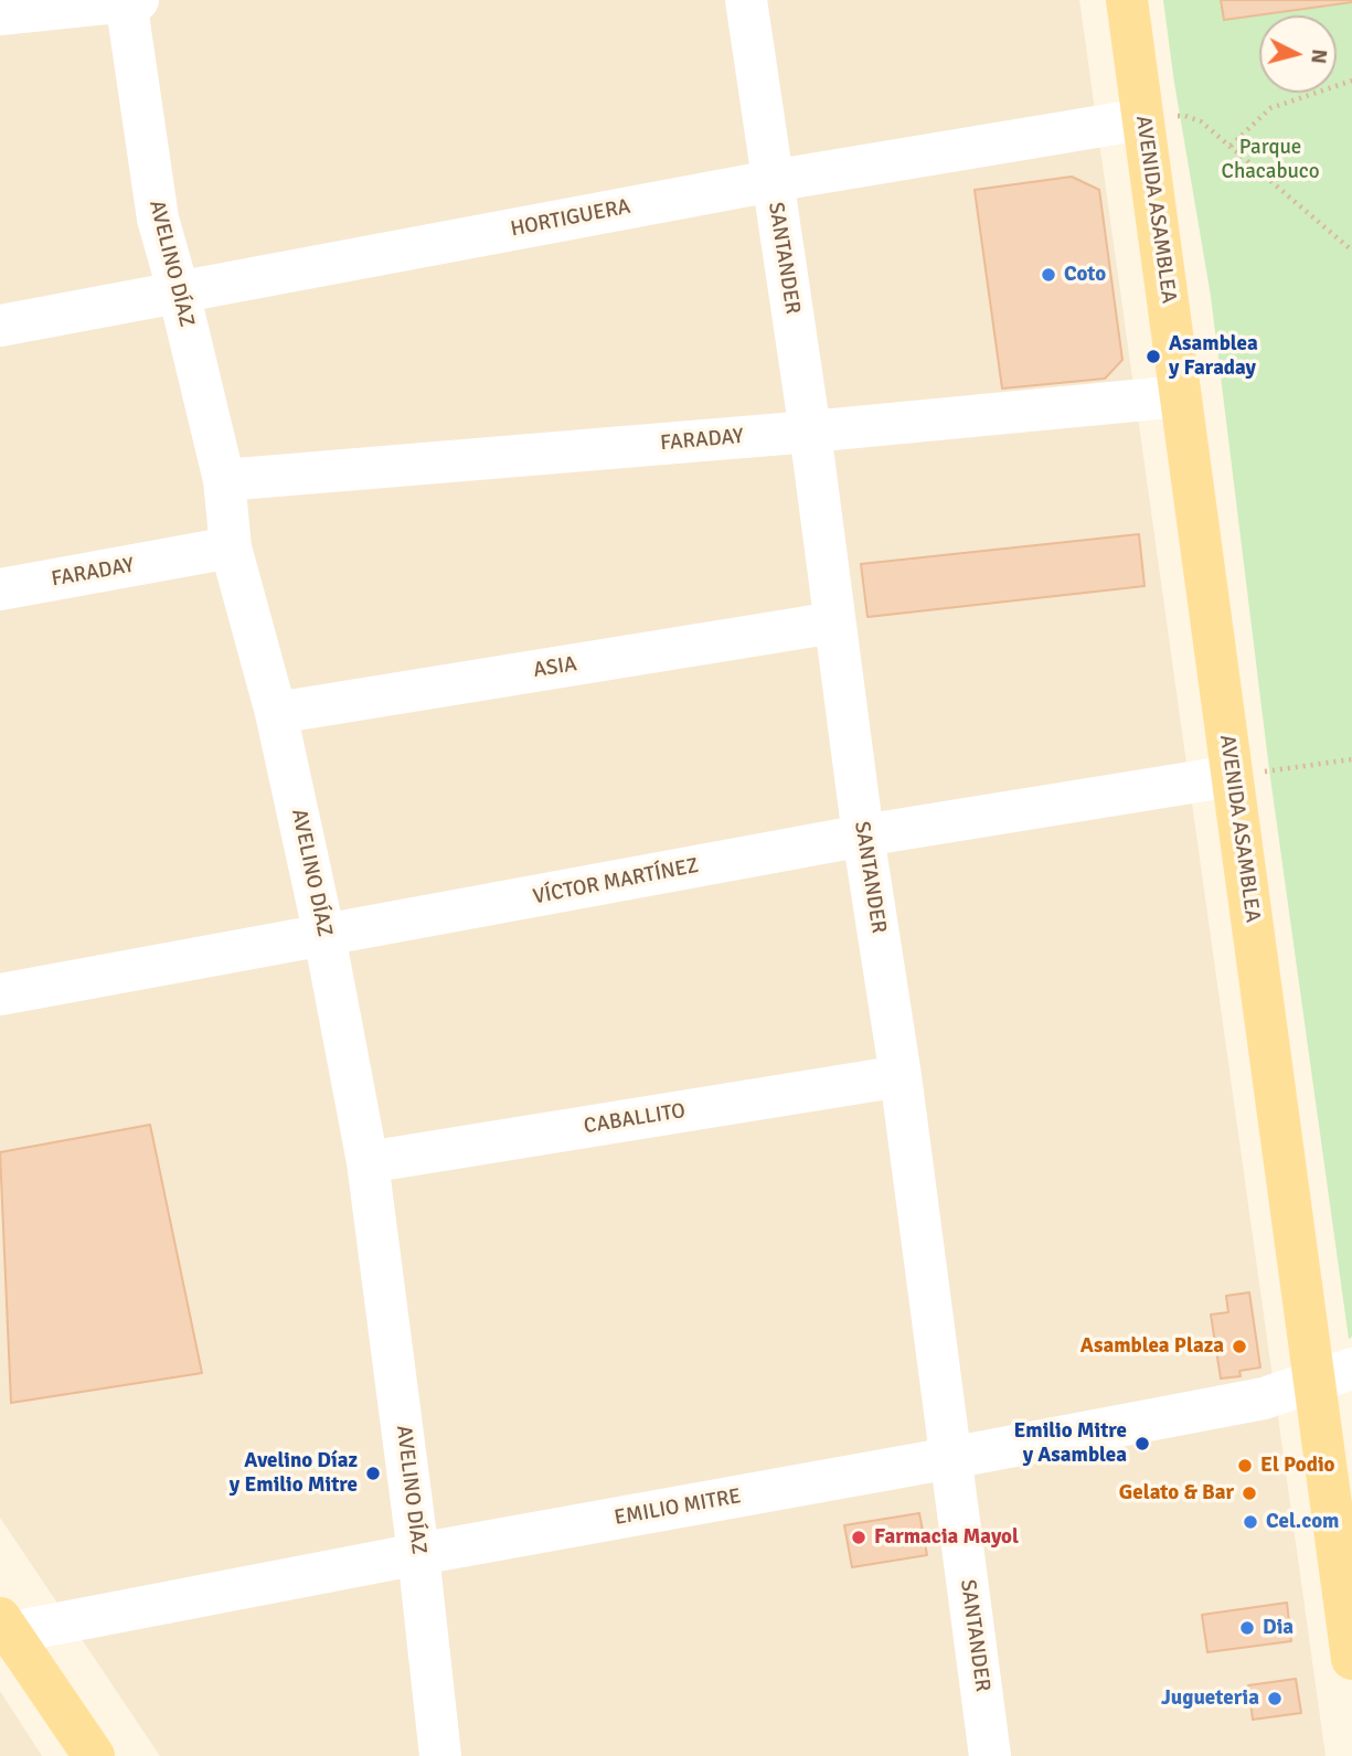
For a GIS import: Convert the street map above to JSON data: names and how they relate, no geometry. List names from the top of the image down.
{
  "streets": {
    "main road": ["AVENIDA ASAMBLEA"],
    "street": [
      "HORTIGUERA",
      "SANTANDER",
      "AVELINO DÍAZ",
      "FARADAY",
      "ASIA",
      "VÍCTOR MARTÍNEZ",
      "CABALLITO",
      "EMILIO MITRE"
    ]
  },
  "crossings": [
    ["AVENIDA ASAMBLEA", "HORTIGUERA"],
    ["AVENIDA ASAMBLEA", "FARADAY"],
    ["AVENIDA ASAMBLEA", "VÍCTOR MARTÍNEZ"],
    ["AVENIDA ASAMBLEA", "EMILIO MITRE"],
    ["HORTIGUERA", "SANTANDER"],
    ["HORTIGUERA", "AVELINO DÍAZ"],
    ["SANTANDER", "FARADAY"],
    ["SANTANDER", "ASIA"],
    ["SANTANDER", "VÍCTOR MARTÍNEZ"],
    ["SANTANDER", "CABALLITO"],
    ["SANTANDER", "EMILIO MITRE"],
    ["AVELINO DÍAZ", "FARADAY"],
    ["AVELINO DÍAZ", "ASIA"],
    ["AVELINO DÍAZ", "VÍCTOR MARTÍNEZ"],
    ["AVELINO DÍAZ", "CABALLITO"],
    ["AVELINO DÍAZ", "EMILIO MITRE"]
  ],
  "parks": ["Parque Chacabuco"],
  "places": [
    "Coto",
    "Asamblea y Faraday",
    "Asamblea Plaza",
    "Emilio Mitre y Asamblea",
    "El Podio",
    "Avelino Díaz y Emilio Mitre",
    "Gelato & Bar",
    "Cel.com",
    "Farmacia Mayol",
    "Dia",
    "Jugueteria"
  ],
  "north": "right"
}
